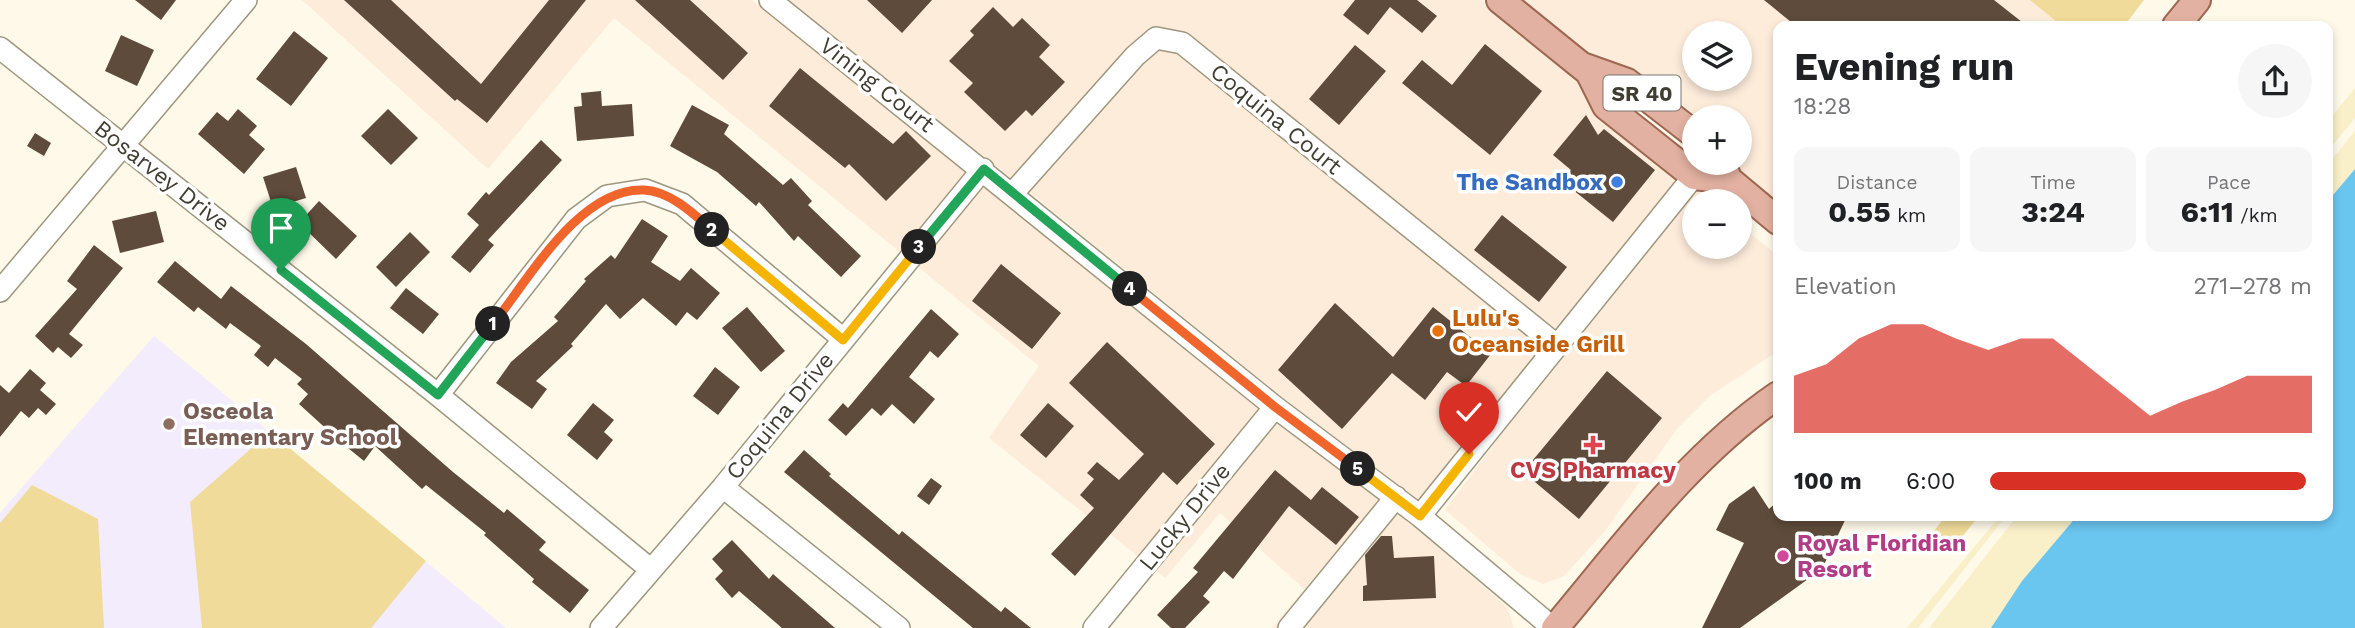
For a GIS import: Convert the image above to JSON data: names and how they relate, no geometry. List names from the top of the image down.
{
  "streets": {
    "main road": ["SR 40"],
    "street": [
      "Vining Court",
      "Coquina Court",
      "Bosarvey Drive",
      "Coquina Drive",
      "Lucky Drive"
    ]
  },
  "crossings": [
    ["Vining Court", "Coquina Court"],
    ["Vining Court", "Coquina Drive"],
    ["Bosarvey Drive", "Coquina Drive"]
  ],
  "places": {
    "other": [
      "The Sandbox",
      "Lulu's Oceanside Grill",
      "Osceola Elementary School",
      "Royal Floridian Resort"
    ],
    "health": ["CVS Pharmacy"]
  },
  "page": {
    "map_buttons": ["+", "−"],
    "heading": ["Evening run", "18:28"],
    "stats": [
      ["Distance", "0.55 km"],
      ["Time", "3:24"],
      ["Pace", "6:11 /km"]
    ],
    "pins": [
      "2",
      "3",
      "4",
      "1",
      "5"
    ],
    "chart": ["Elevation", "271–278 m"],
    "list": [
      {
        "name": "100 m",
        "note": "6:00"
      }
    ]
  }
}
